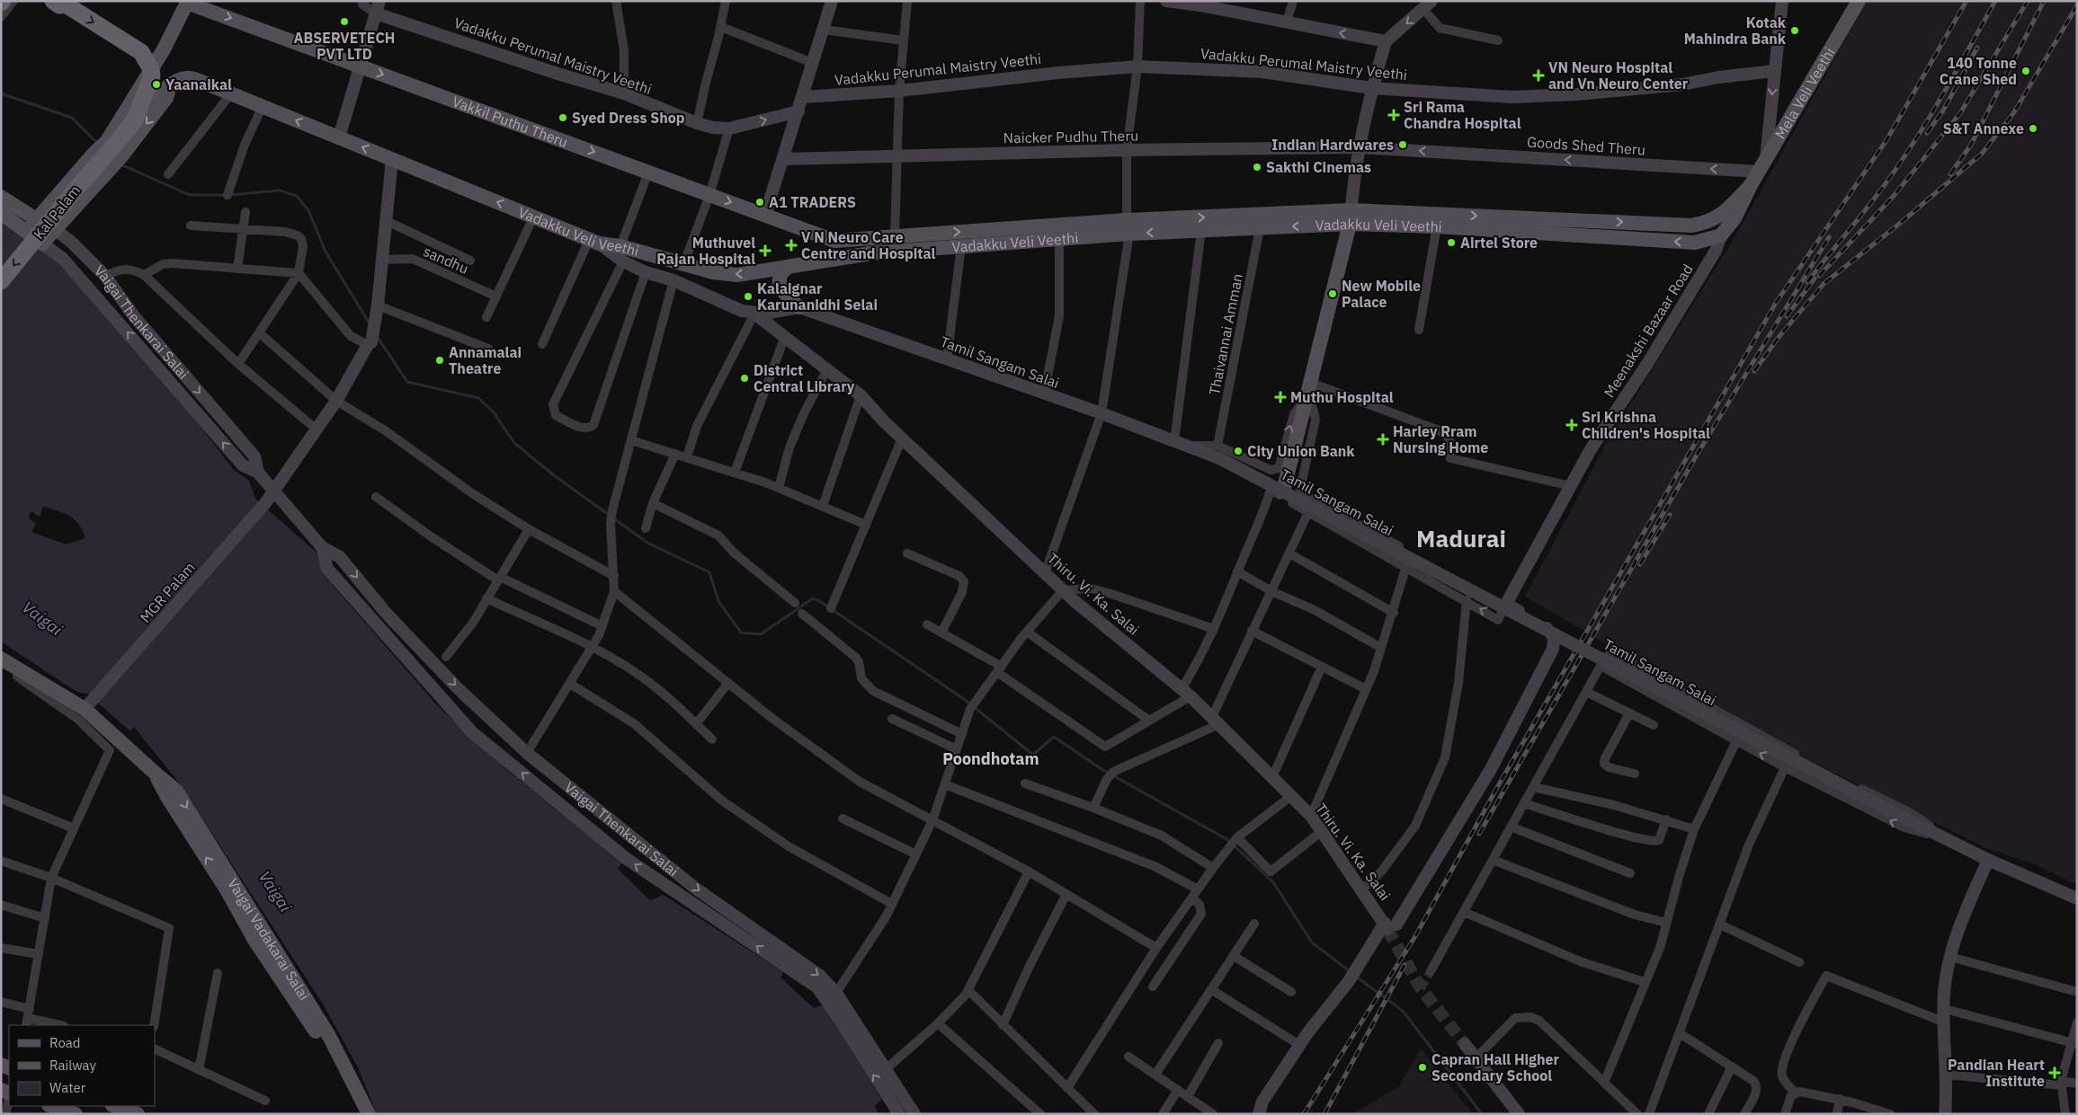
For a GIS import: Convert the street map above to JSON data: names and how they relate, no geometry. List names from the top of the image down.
{
  "streets": {
    "highway": ["Kal Palam"],
    "main road": [
      "Mela Veli Veethi",
      "Vakkil Puthu Theru",
      "Vadakku Veli Veethi",
      "Vaigai Thenkarai Salai",
      "Vaigai Vadakarai Salai"
    ],
    "street": [
      "Vadakku Perumal Maistry Veethi",
      "Naicker Pudhu Theru",
      "Goods Shed Theru",
      "sandhu",
      "Meenakshi Bazaar Road",
      "Thaivannai Amman",
      "Tamil Sangam Salai",
      "MGR Palam",
      "Thiru. Vi. Ka. Salai"
    ]
  },
  "crossings": [
    ["Mela Veli Veethi", "Goods Shed Theru"],
    ["Mela Veli Veethi", "Vadakku Veli Veethi"],
    ["Mela Veli Veethi", "Meenakshi Bazaar Road"],
    ["Vakkil Puthu Theru", "Vadakku Veli Veethi"],
    ["Naicker Pudhu Theru", "Goods Shed Theru"],
    ["Vadakku Veli Veethi", "Meenakshi Bazaar Road"],
    ["Vadakku Veli Veethi", "Thaivannai Amman"],
    ["Vadakku Veli Veethi", "MGR Palam"],
    ["sandhu", "MGR Palam"],
    ["Vaigai Thenkarai Salai", "MGR Palam"],
    ["Thaivannai Amman", "Tamil Sangam Salai"],
    ["MGR Palam", "Vaigai Vadakarai Salai"]
  ],
  "one_way": ["Vakkil Puthu Theru", "Goods Shed Theru", "Kal Palam"],
  "districts": ["Madurai", "Poondhotam"],
  "water": ["Vaigai"],
  "places": {
    "other": [
      "ABSERVETECH PVT LTD",
      "Kotak Mahindra Bank",
      "140 Tonne Crane Shed",
      "Yaanaikal",
      "Syed Dress Shop",
      "S&T Annexe",
      "Indian Hardwares",
      "Sakthi Cinemas",
      "A1 TRADERS",
      "Airtel Store",
      "New Mobile Palace",
      "Kalaignar Karunanidhi Selai",
      "Annamalai Theatre",
      "District Central Library",
      "City Union Bank",
      "Capran Hall Higher Secondary School"
    ],
    "health": [
      "VN Neuro Hospital and Vn Neuro Center",
      "Sri Rama Chandra Hospital",
      "V N Neuro Care Centre and Hospital",
      "Muthuvel Rajan Hospital",
      "Muthu Hospital",
      "Sri Krishna Children's Hospital",
      "Harley Rram Nursing Home",
      "Pandian Heart Institute"
    ]
  },
  "legend": ["Road", "Railway", "Water"]
}
